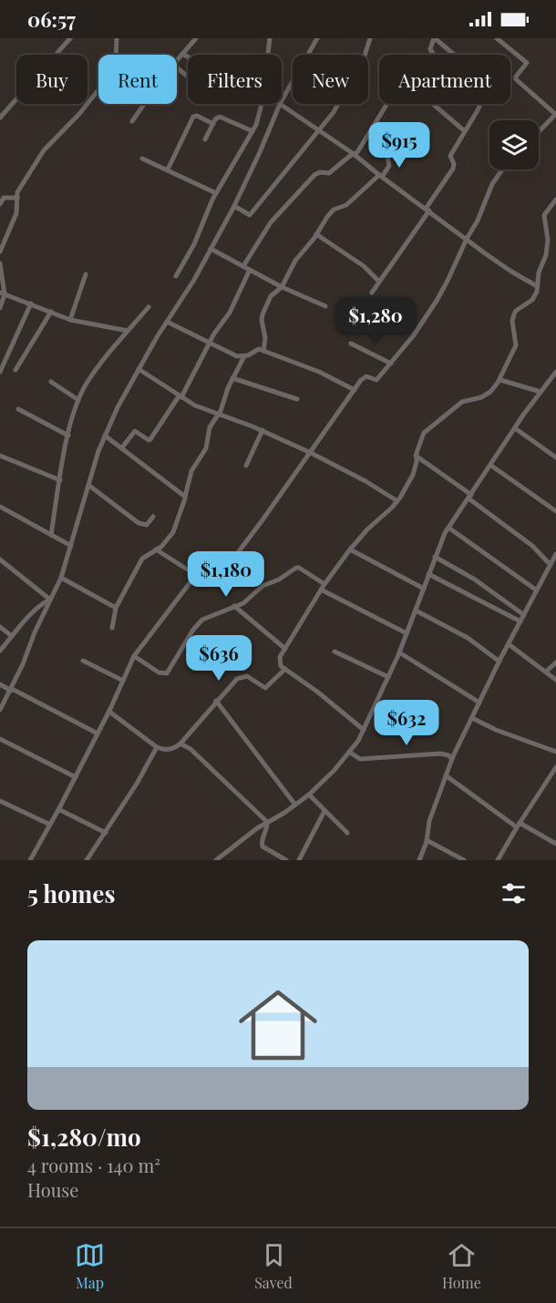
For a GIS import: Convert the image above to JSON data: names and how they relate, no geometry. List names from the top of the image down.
{
  "page": {
    "status": "06:57",
    "chip": [
      "Buy",
      "Rent",
      "Filters",
      "New",
      "Apartment"
    ],
    "price": [
      "$915",
      "$1,280",
      "$1,180",
      "$636",
      "$632"
    ],
    "heading": "5 homes",
    "list": [
      {
        "name": "$1,280/mo",
        "note": "4 rooms · 140 m² · House"
      }
    ],
    "tabs": ["Map", "Saved", "Home"]
  }
}
